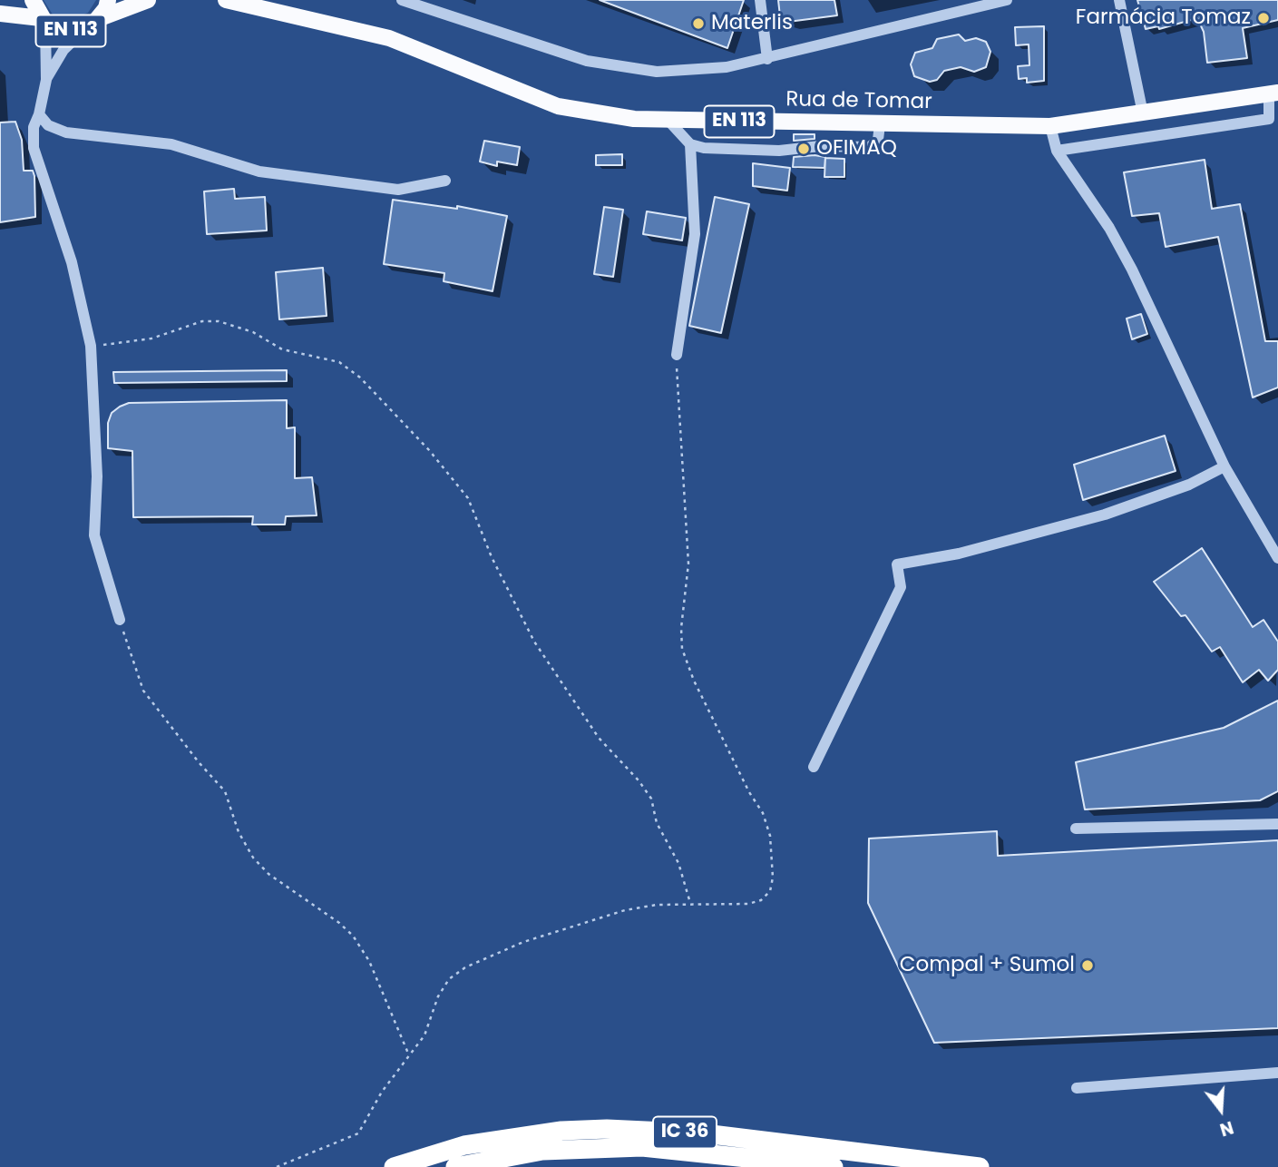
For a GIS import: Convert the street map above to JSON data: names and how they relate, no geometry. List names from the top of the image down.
{
  "streets": {
    "highway": ["IC 36"],
    "main road": ["EN 113", "Rua de Tomar"]
  },
  "places": [
    "Farmácia Tomaz",
    "Materlis",
    "OFIMAQ",
    "Compal + Sumol"
  ],
  "north": "bottom"
}
